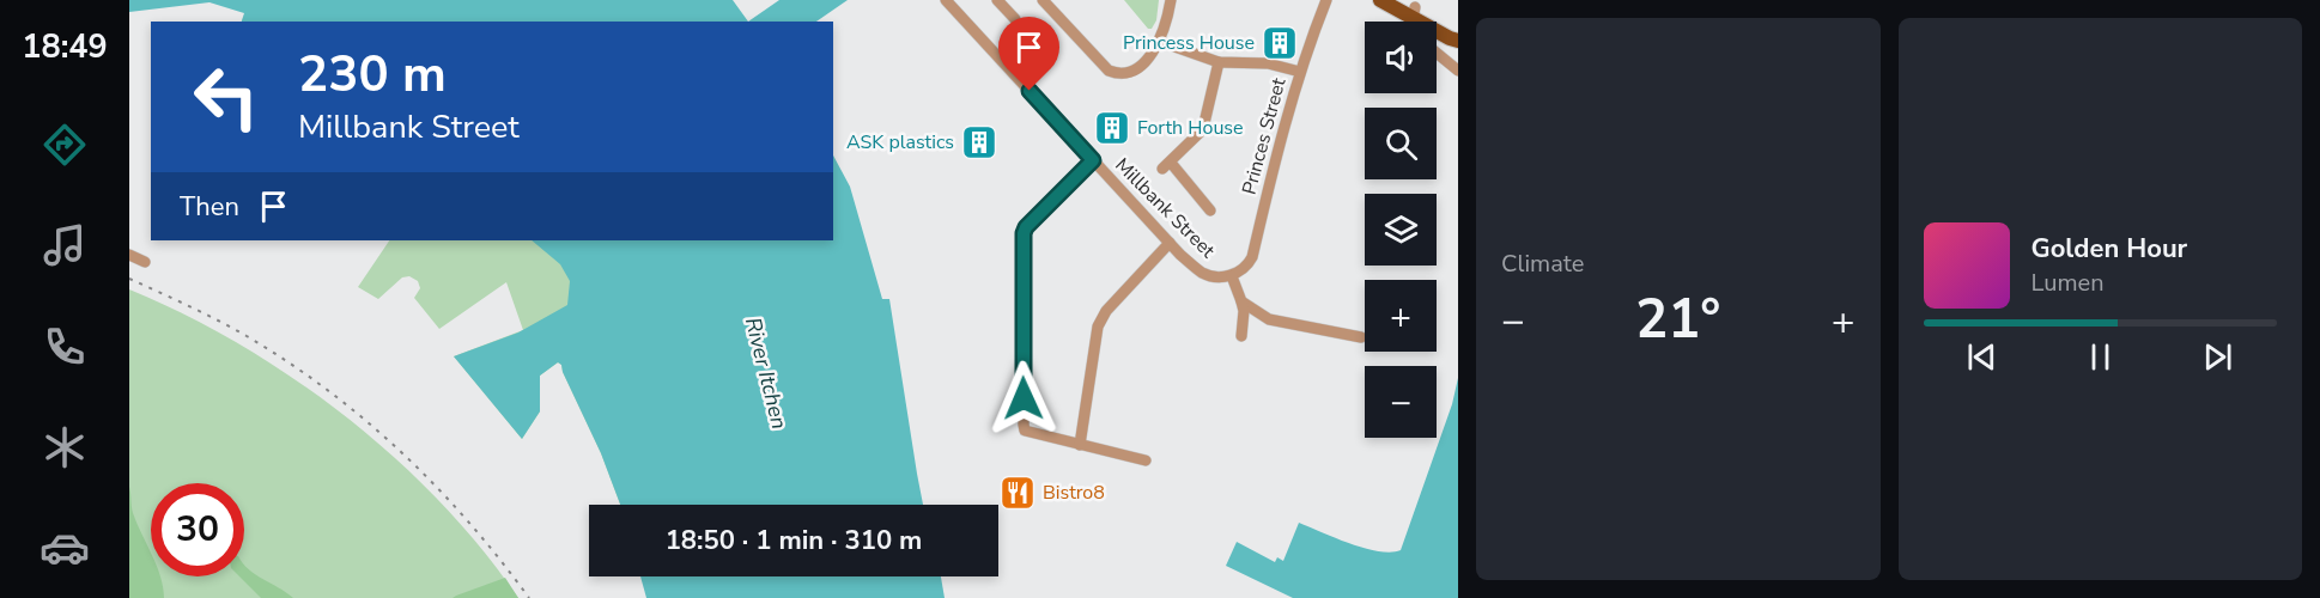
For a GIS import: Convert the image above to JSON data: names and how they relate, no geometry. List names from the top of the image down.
{
  "streets": {
    "street": ["Princes Street", "Millbank Street"]
  },
  "crossings": [
    ["Princes Street", "Millbank Street"]
  ],
  "water": ["River Itchen"],
  "places": {
    "building": ["Princess House", "Forth House", "ASK plastics"],
    "restaurant": ["Bistro8"]
  },
  "page": {
    "tabs": "18:49",
    "tile": "Climate",
    "map_buttons": ["+", "−"],
    "turn": ["230 m", "Millbank Street"],
    "then": "Then",
    "song": ["Golden Hour", "Lumen"],
    "heat": ["−", "21°", "+"],
    "limit": "30",
    "trip": "18:50 · 1 min · 310 m"
  }
}
